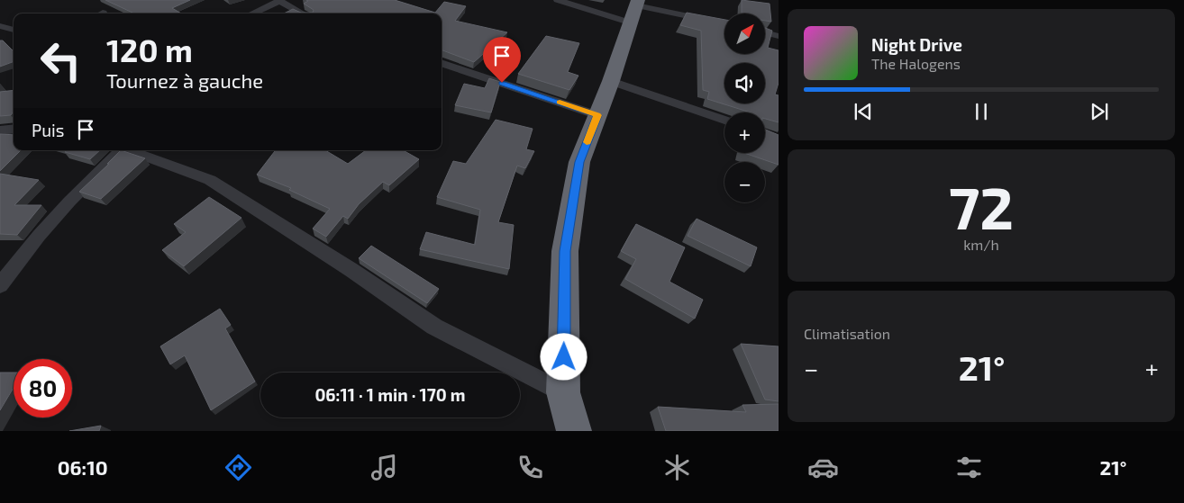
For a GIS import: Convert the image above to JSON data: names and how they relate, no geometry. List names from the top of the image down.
{
  "north": "top right",
  "page": {
    "map_buttons": ["+", "−"],
    "turn": ["120 m", "Tournez à gauche"],
    "song": ["Night Drive", "The Halogens"],
    "then": "Puis",
    "tile": [
      ["72", "km/h"],
      "Climatisation"
    ],
    "heat": ["−", "21°", "+"],
    "limit": "80",
    "trip": "06:11 · 1 min · 170 m",
    "tabs": ["06:10", "21°"]
  }
}
